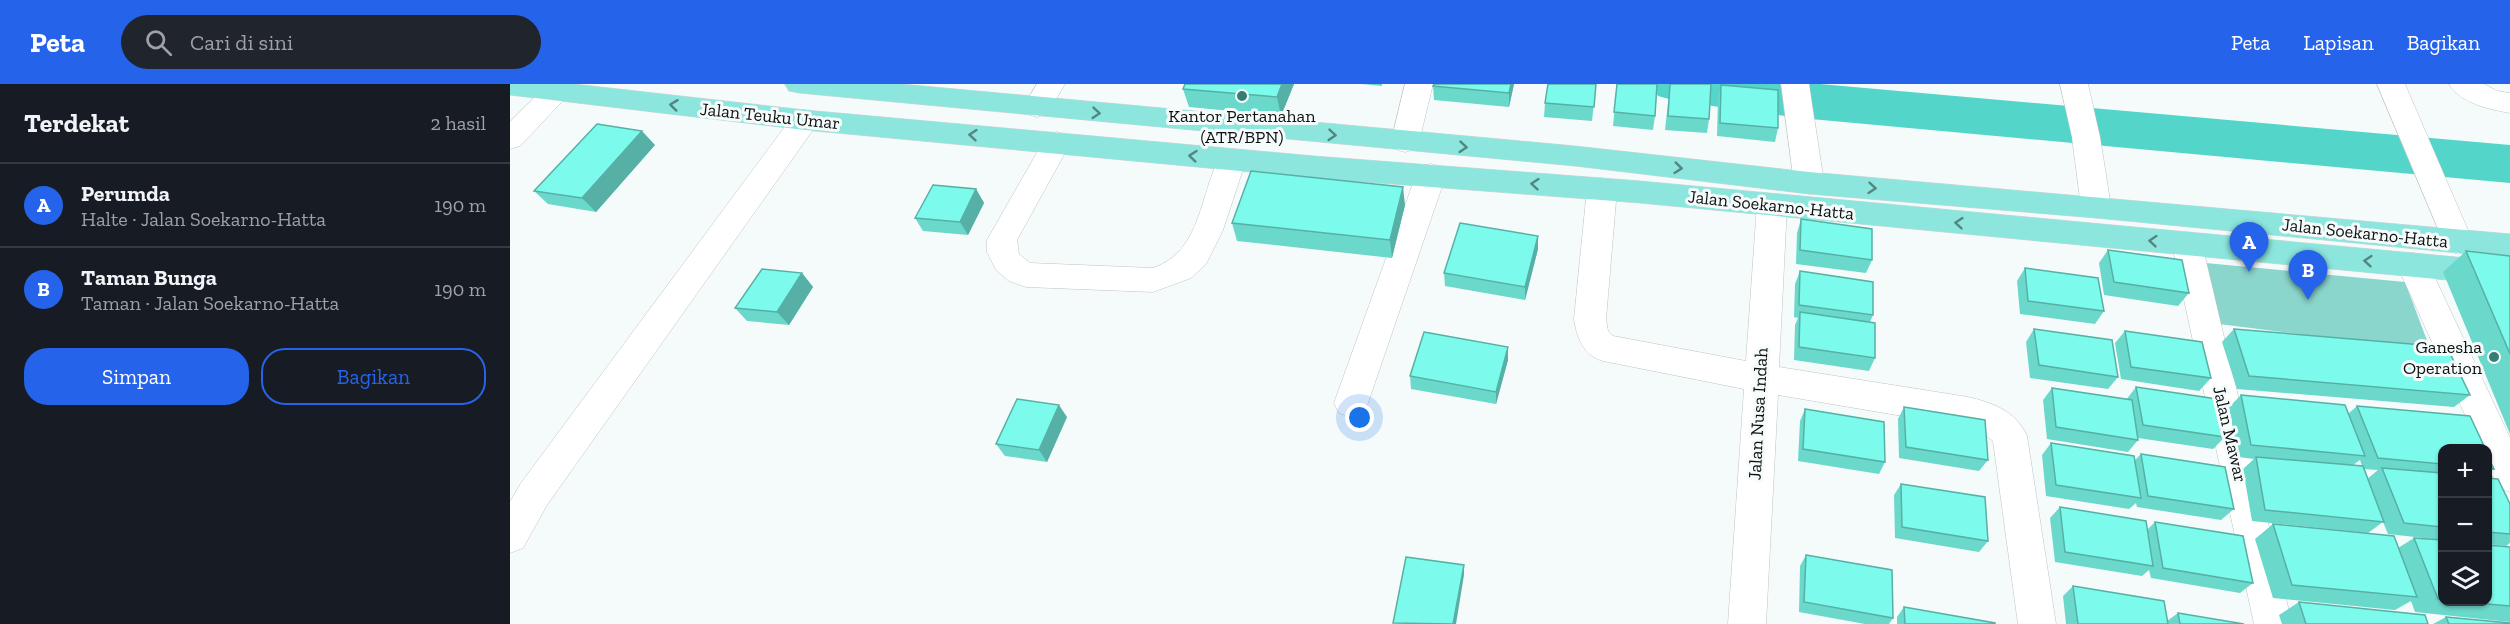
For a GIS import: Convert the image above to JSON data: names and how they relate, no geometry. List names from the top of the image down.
{
  "streets": {
    "main road": ["Jalan Teuku Umar", "Jalan Soekarno-Hatta"],
    "street": ["Jalan Nusa Indah", "Jalan Mawar"]
  },
  "crossings": [
    ["Jalan Teuku Umar", "Jalan Soekarno-Hatta"],
    ["Jalan Soekarno-Hatta", "Jalan Nusa Indah"],
    ["Jalan Soekarno-Hatta", "Jalan Mawar"]
  ],
  "places": ["Kantor Pertanahan (ATR/BPN)", "Ganesha Operation"],
  "page": {
    "header": "Peta",
    "search": "Cari di sini",
    "nav": ["Peta", "Lapisan", "Bagikan"],
    "heading": ["Terdekat", "2 hasil"],
    "list": [
      {
        "mark": "A",
        "name": "Perumda",
        "note": "Halte · Jalan Soekarno-Hatta",
        "value": "190 m"
      },
      {
        "mark": "B",
        "name": "Taman Bunga",
        "note": "Taman · Jalan Soekarno-Hatta",
        "value": "190 m"
      }
    ],
    "pins": ["A", "B"],
    "buttons": ["Simpan", "Bagikan"],
    "map_buttons": ["+", "−"]
  }
}
